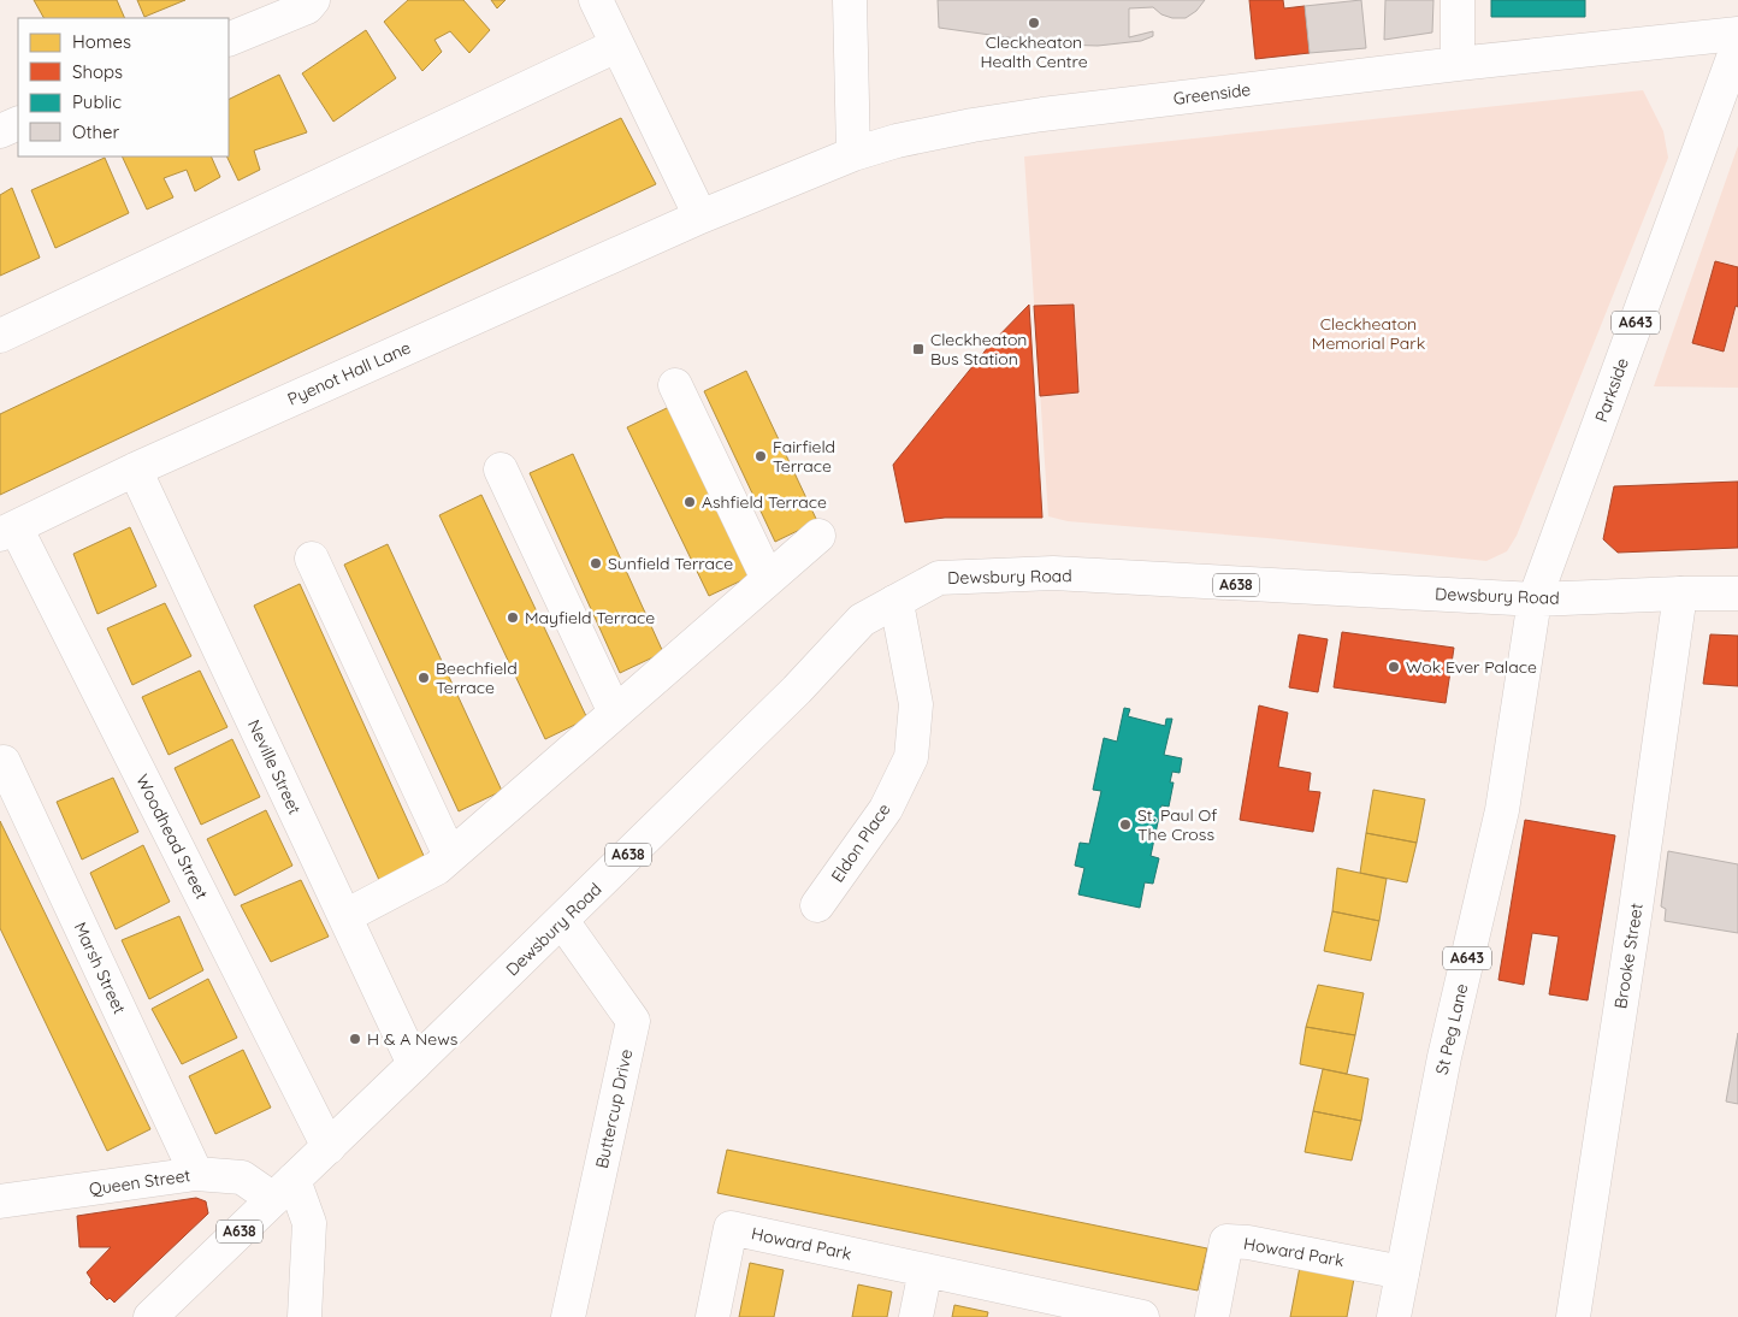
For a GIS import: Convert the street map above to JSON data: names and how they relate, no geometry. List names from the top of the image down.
{
  "streets": {
    "street": [
      "Greenside",
      "A643",
      "Pyenot Hall Lane",
      "Parkside",
      "Dewsbury Road",
      "A638",
      "Neville Street",
      "Woodhead Street",
      "Eldon Place",
      "Brooke Street",
      "Marsh Street",
      "St Peg Lane",
      "Buttercup Drive",
      "Queen Street",
      "Howard Park"
    ]
  },
  "crossings": [
    ["Greenside", "Pyenot Hall Lane"],
    ["Pyenot Hall Lane", "Neville Street"],
    ["Pyenot Hall Lane", "Woodhead Street"],
    ["Parkside", "Dewsbury Road"],
    ["Parkside", "St Peg Lane"],
    ["Dewsbury Road", "A638"],
    ["Dewsbury Road", "Neville Street"],
    ["Dewsbury Road", "Woodhead Street"],
    ["Dewsbury Road", "Eldon Place"],
    ["Dewsbury Road", "Brooke Street"],
    ["Dewsbury Road", "St Peg Lane"],
    ["Dewsbury Road", "Buttercup Drive"],
    ["A638", "Woodhead Street"],
    ["A638", "Queen Street"],
    ["Marsh Street", "Queen Street"],
    ["St Peg Lane", "Howard Park"]
  ],
  "parks": ["Cleckheaton Memorial Park"],
  "places": {
    "other": [
      "Cleckheaton Health Centre",
      "Fairfield Terrace",
      "Ashfield Terrace",
      "Sunfield Terrace",
      "Mayfield Terrace",
      "Wok Ever Palace",
      "Beechfield Terrace",
      "St. Paul Of The Cross",
      "H & A News"
    ],
    "transit": ["Cleckheaton Bus Station"]
  },
  "legend": [
    "Homes",
    "Shops",
    "Public",
    "Other"
  ]
}
